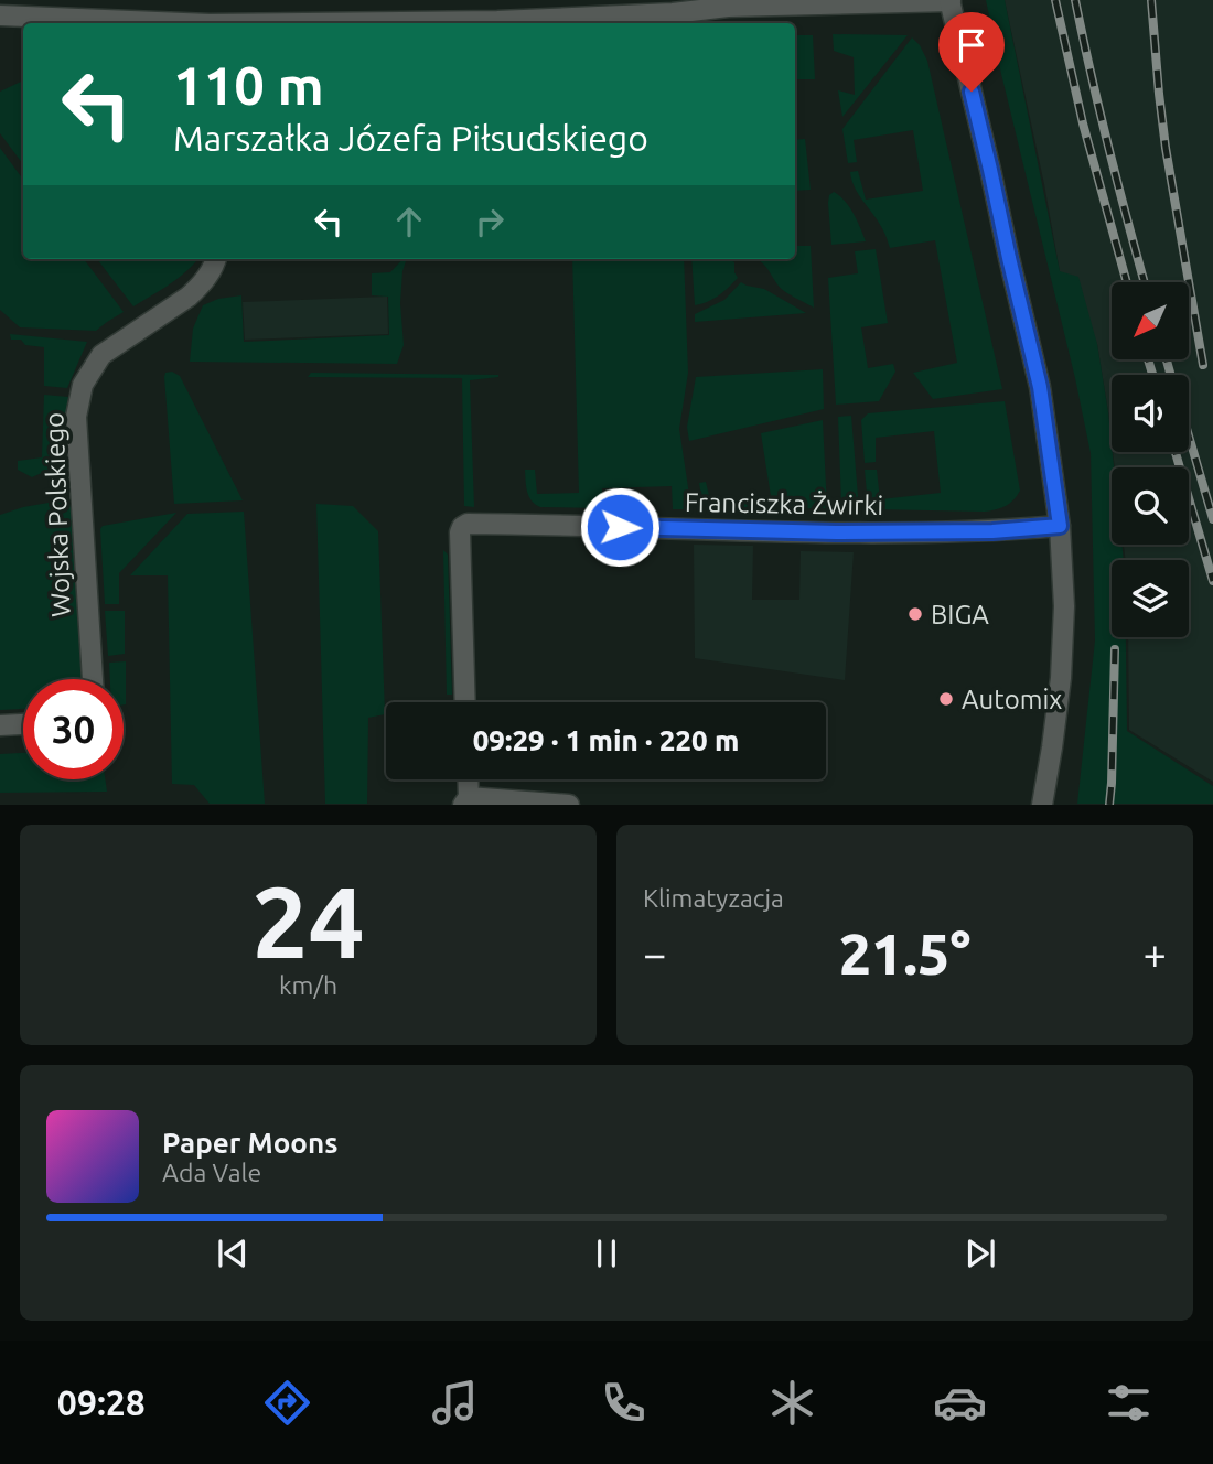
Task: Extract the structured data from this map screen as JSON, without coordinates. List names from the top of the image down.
{
  "streets": {
    "street": ["Franciszka Żwirki", "Wojska Polskiego"]
  },
  "places": ["BIGA", "Automix"],
  "north": "bottom left",
  "page": {
    "turn": ["110 m", "Marszałka Józefa Piłsudskiego"],
    "limit": "30",
    "trip": "09:29 · 1 min · 220 m",
    "tile": [
      ["24", "km/h"],
      "Klimatyzacja"
    ],
    "heat": ["−", "21.5°", "+"],
    "song": ["Paper Moons", "Ada Vale"],
    "tabs": "09:28"
  }
}
